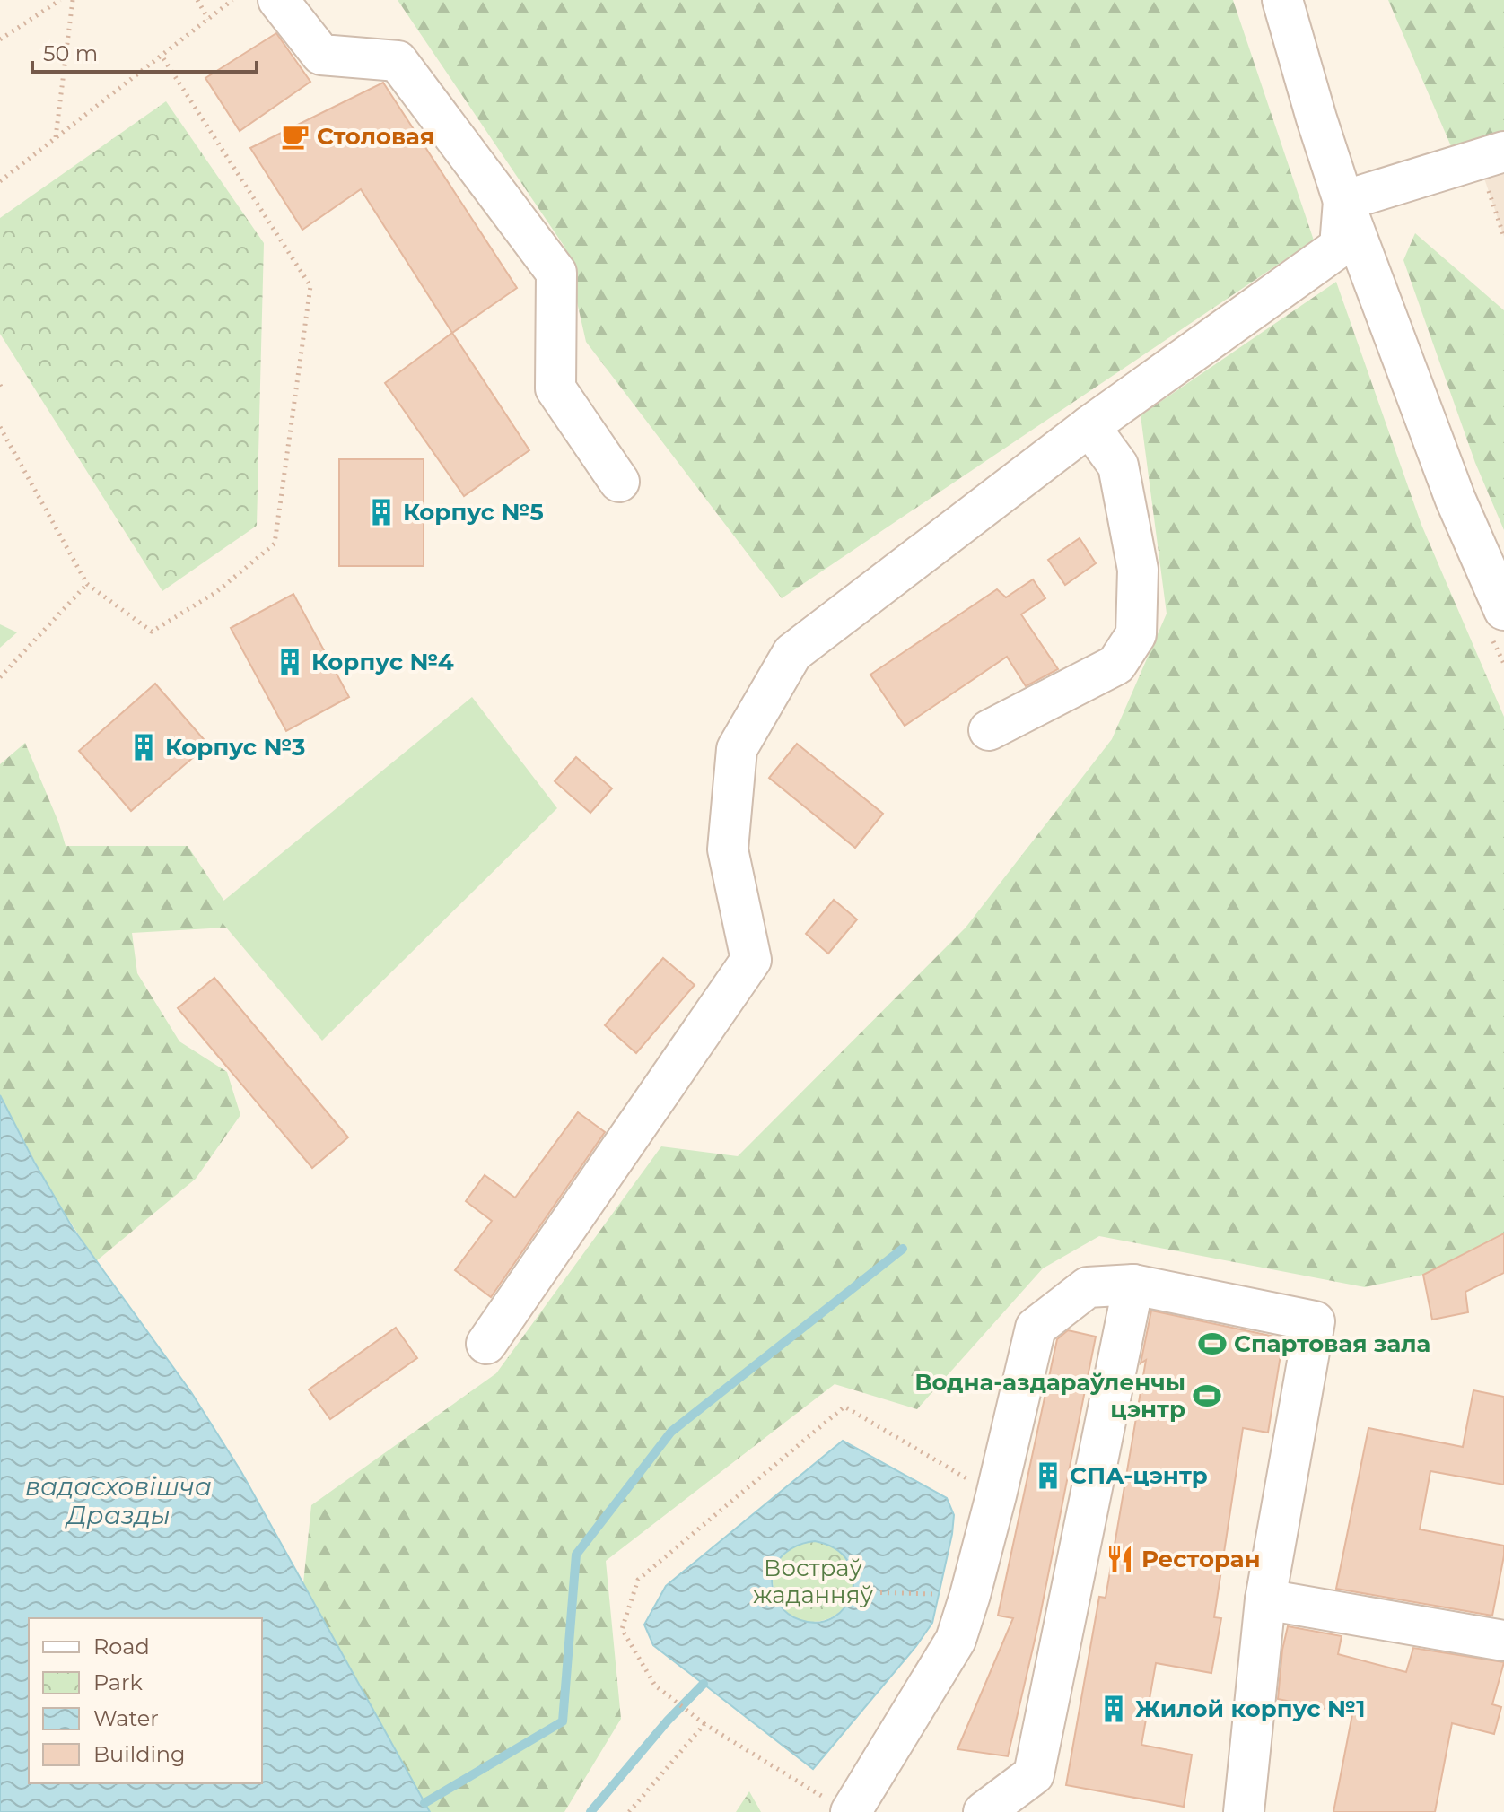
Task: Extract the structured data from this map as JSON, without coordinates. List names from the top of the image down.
{
  "water": ["вадасховішча Дразды"],
  "parks": ["Востраў жаданняў"],
  "places": {
    "cafe": ["Столовая"],
    "building": [
      "Корпус №5",
      "Корпус №4",
      "Корпус №3",
      "СПА-цэнтр",
      "Жилой корпус №1"
    ],
    "sports": ["Спартовая зала", "Водна-аздараўленчы цэнтр"],
    "restaurant": ["Ресторан"]
  },
  "legend": [
    "Road",
    "Park",
    "Water",
    "Building"
  ],
  "scale_bar": "50 m"
}
